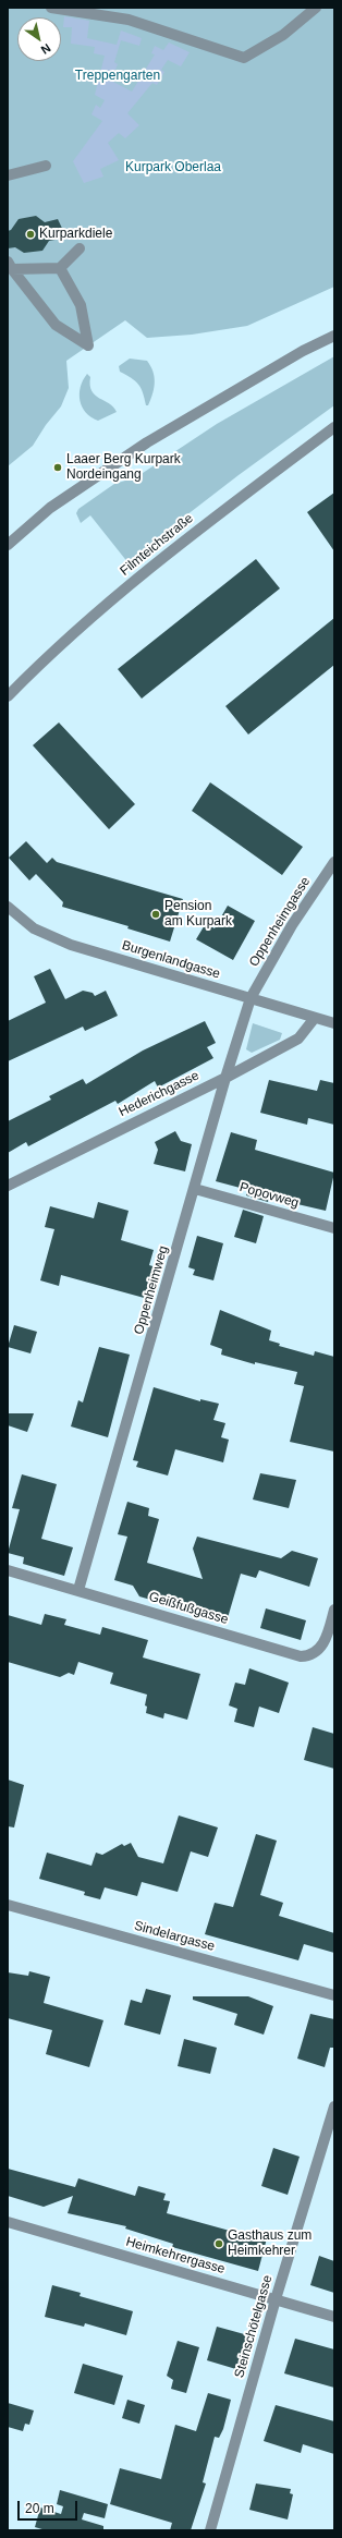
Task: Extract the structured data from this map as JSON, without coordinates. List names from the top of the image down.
{
  "streets": {
    "street": [
      "Filmteichstraße",
      "Oppenheimgasse",
      "Burgenlandgasse",
      "Hederichgasse",
      "Popovweg",
      "Oppenheimweg",
      "Geißfußgasse",
      "Sindelargasse",
      "Heimkehrergasse",
      "Steinschötelgasse"
    ]
  },
  "crossings": [
    ["Oppenheimgasse", "Burgenlandgasse"],
    ["Oppenheimgasse", "Oppenheimweg"],
    ["Burgenlandgasse", "Hederichgasse"],
    ["Burgenlandgasse", "Oppenheimweg"],
    ["Hederichgasse", "Oppenheimweg"],
    ["Popovweg", "Oppenheimweg"],
    ["Oppenheimweg", "Geißfußgasse"],
    ["Heimkehrergasse", "Steinschötelgasse"]
  ],
  "parks": ["Treppengarten", "Kurpark Oberlaa"],
  "places": [
    "Kurparkdiele",
    "Laaer Berg Kurpark Nordeingang",
    "Pension am Kurpark",
    "Gasthaus zum Heimkehrer"
  ],
  "scale_bar": "20 m",
  "north": "bottom right"
}
